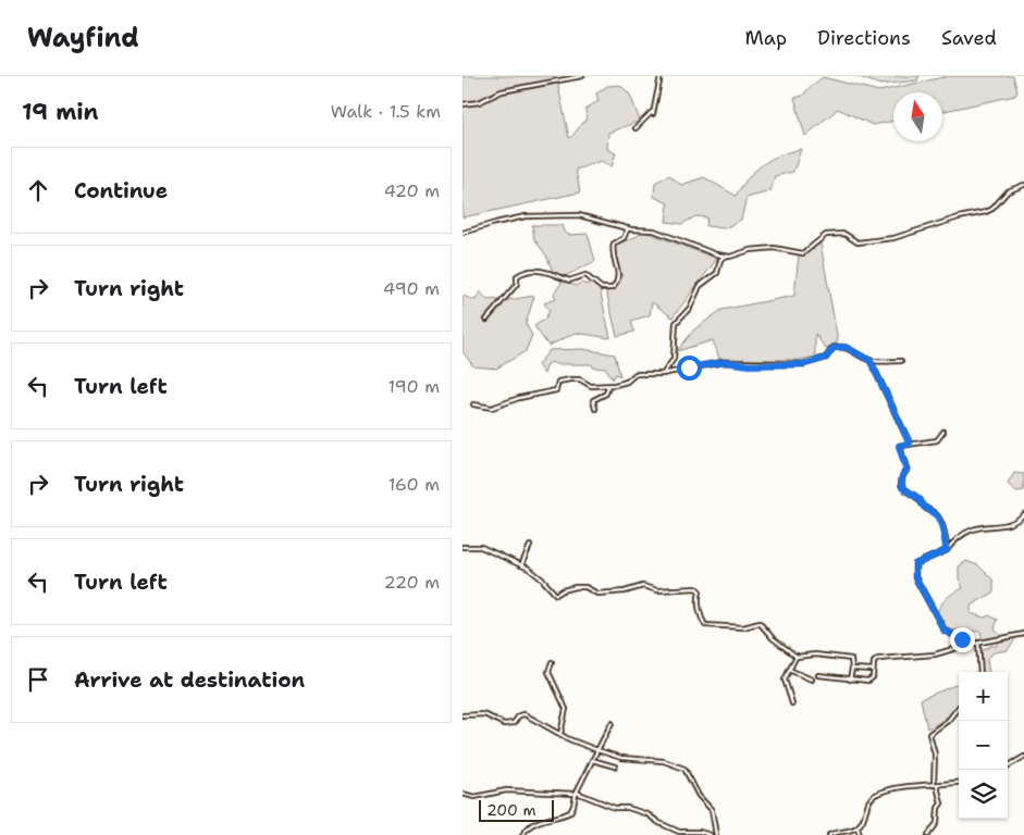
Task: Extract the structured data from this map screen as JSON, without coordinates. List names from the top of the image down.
{
  "scale_bar": "200 m",
  "north": "top",
  "page": {
    "header": "Wayfind",
    "nav": ["Map", "Directions", "Saved"],
    "heading": ["19 min", "Walk · 1.5 km"],
    "list": [
      ["Continue", "420 m"],
      ["Turn right", "490 m"],
      ["Turn left", "190 m"],
      ["Turn right", "160 m"],
      ["Turn left", "220 m"],
      "Arrive at destination"
    ],
    "map_buttons": ["+", "−"],
    "scale": "200 m"
  }
}
